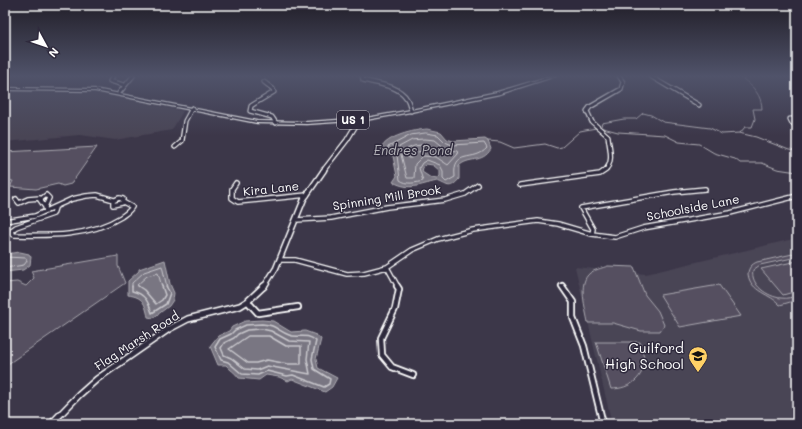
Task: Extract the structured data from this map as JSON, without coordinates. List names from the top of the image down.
{
  "streets": {
    "main road": ["US 1"],
    "street": [
      "Kira Lane",
      "Spinning Mill Brook",
      "Schoolside Lane",
      "Flag Marsh Road"
    ]
  },
  "crossings": [
    ["US 1", "Flag Marsh Road"],
    ["Kira Lane", "Flag Marsh Road"],
    ["Spinning Mill Brook", "Flag Marsh Road"],
    ["Schoolside Lane", "Flag Marsh Road"]
  ],
  "water": ["Endres Pond"],
  "places": {
    "school or university": ["Guilford High School"]
  },
  "north": "bottom right"
}
